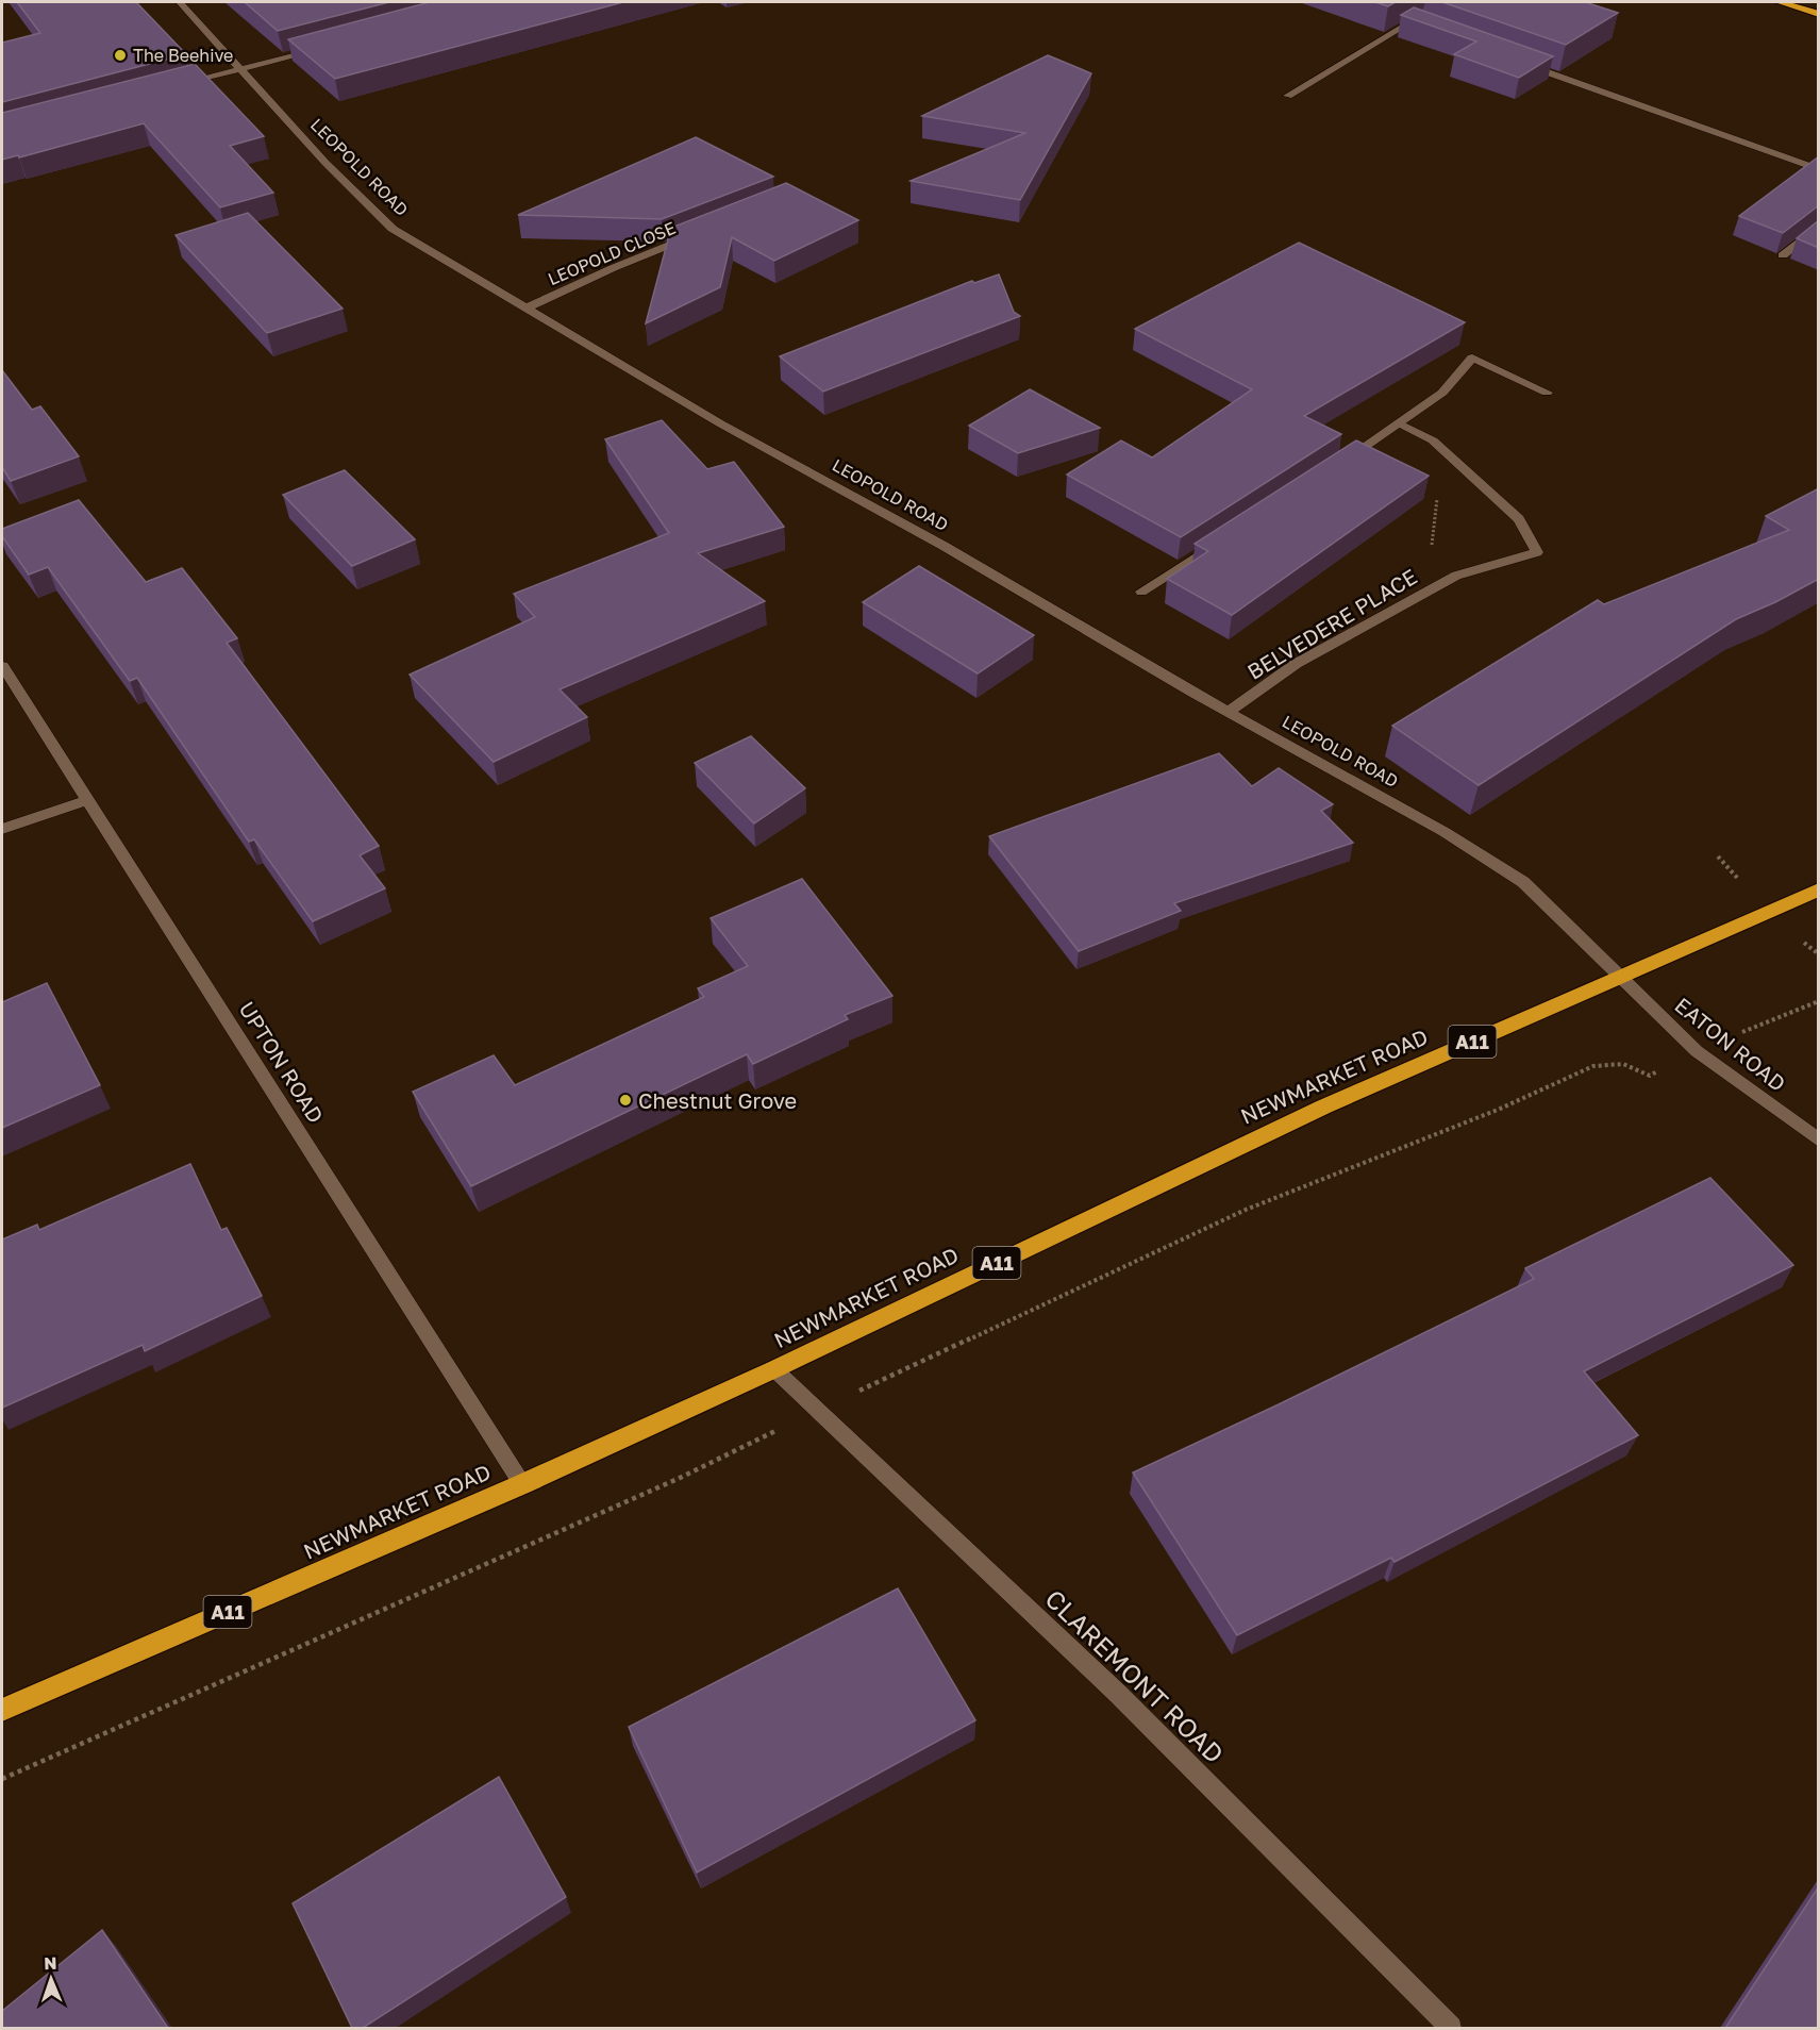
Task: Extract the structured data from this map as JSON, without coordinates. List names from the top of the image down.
{
  "streets": {
    "highway": ["A11", "NEWMARKET ROAD"],
    "street": [
      "LEOPOLD ROAD",
      "LEOPOLD CLOSE",
      "BELVEDERE PLACE",
      "EATON ROAD",
      "UPTON ROAD",
      "CLAREMONT ROAD"
    ]
  },
  "crossings": [
    ["LEOPOLD ROAD", "LEOPOLD CLOSE"],
    ["LEOPOLD ROAD", "BELVEDERE PLACE"],
    ["LEOPOLD ROAD", "EATON ROAD"],
    ["LEOPOLD ROAD", "NEWMARKET ROAD"],
    ["EATON ROAD", "NEWMARKET ROAD"],
    ["UPTON ROAD", "NEWMARKET ROAD"],
    ["NEWMARKET ROAD", "CLAREMONT ROAD"]
  ],
  "places": ["The Beehive", "Chestnut Grove"],
  "north": "top"
}
